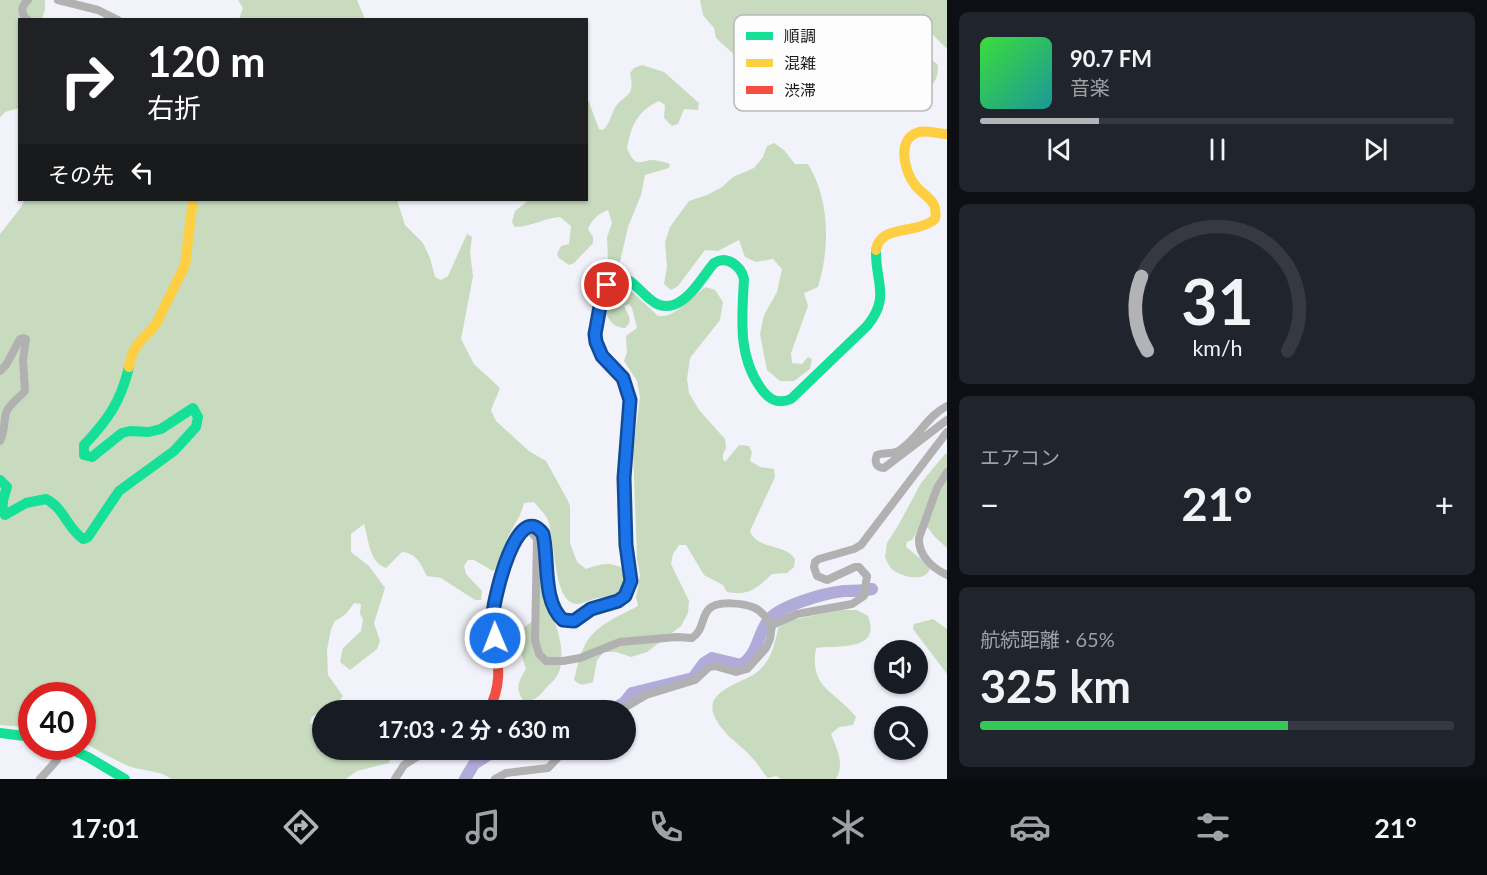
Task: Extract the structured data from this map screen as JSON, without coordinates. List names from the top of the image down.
{
  "legend": ["順調", "混雑", "渋滞"],
  "page": {
    "turn": ["120 m", "右折"],
    "song": ["90.7 FM", "音楽"],
    "then": "その先",
    "tile": [
      "エアコン",
      ["航続距離 · 65%", "325 km"]
    ],
    "heat": ["−", "21°", "+"],
    "limit": "40",
    "trip": "17:03 · 2 分 · 630 m",
    "tabs": ["17:01", "21°"],
    "gauge": ["31", "km/h"]
  }
}
